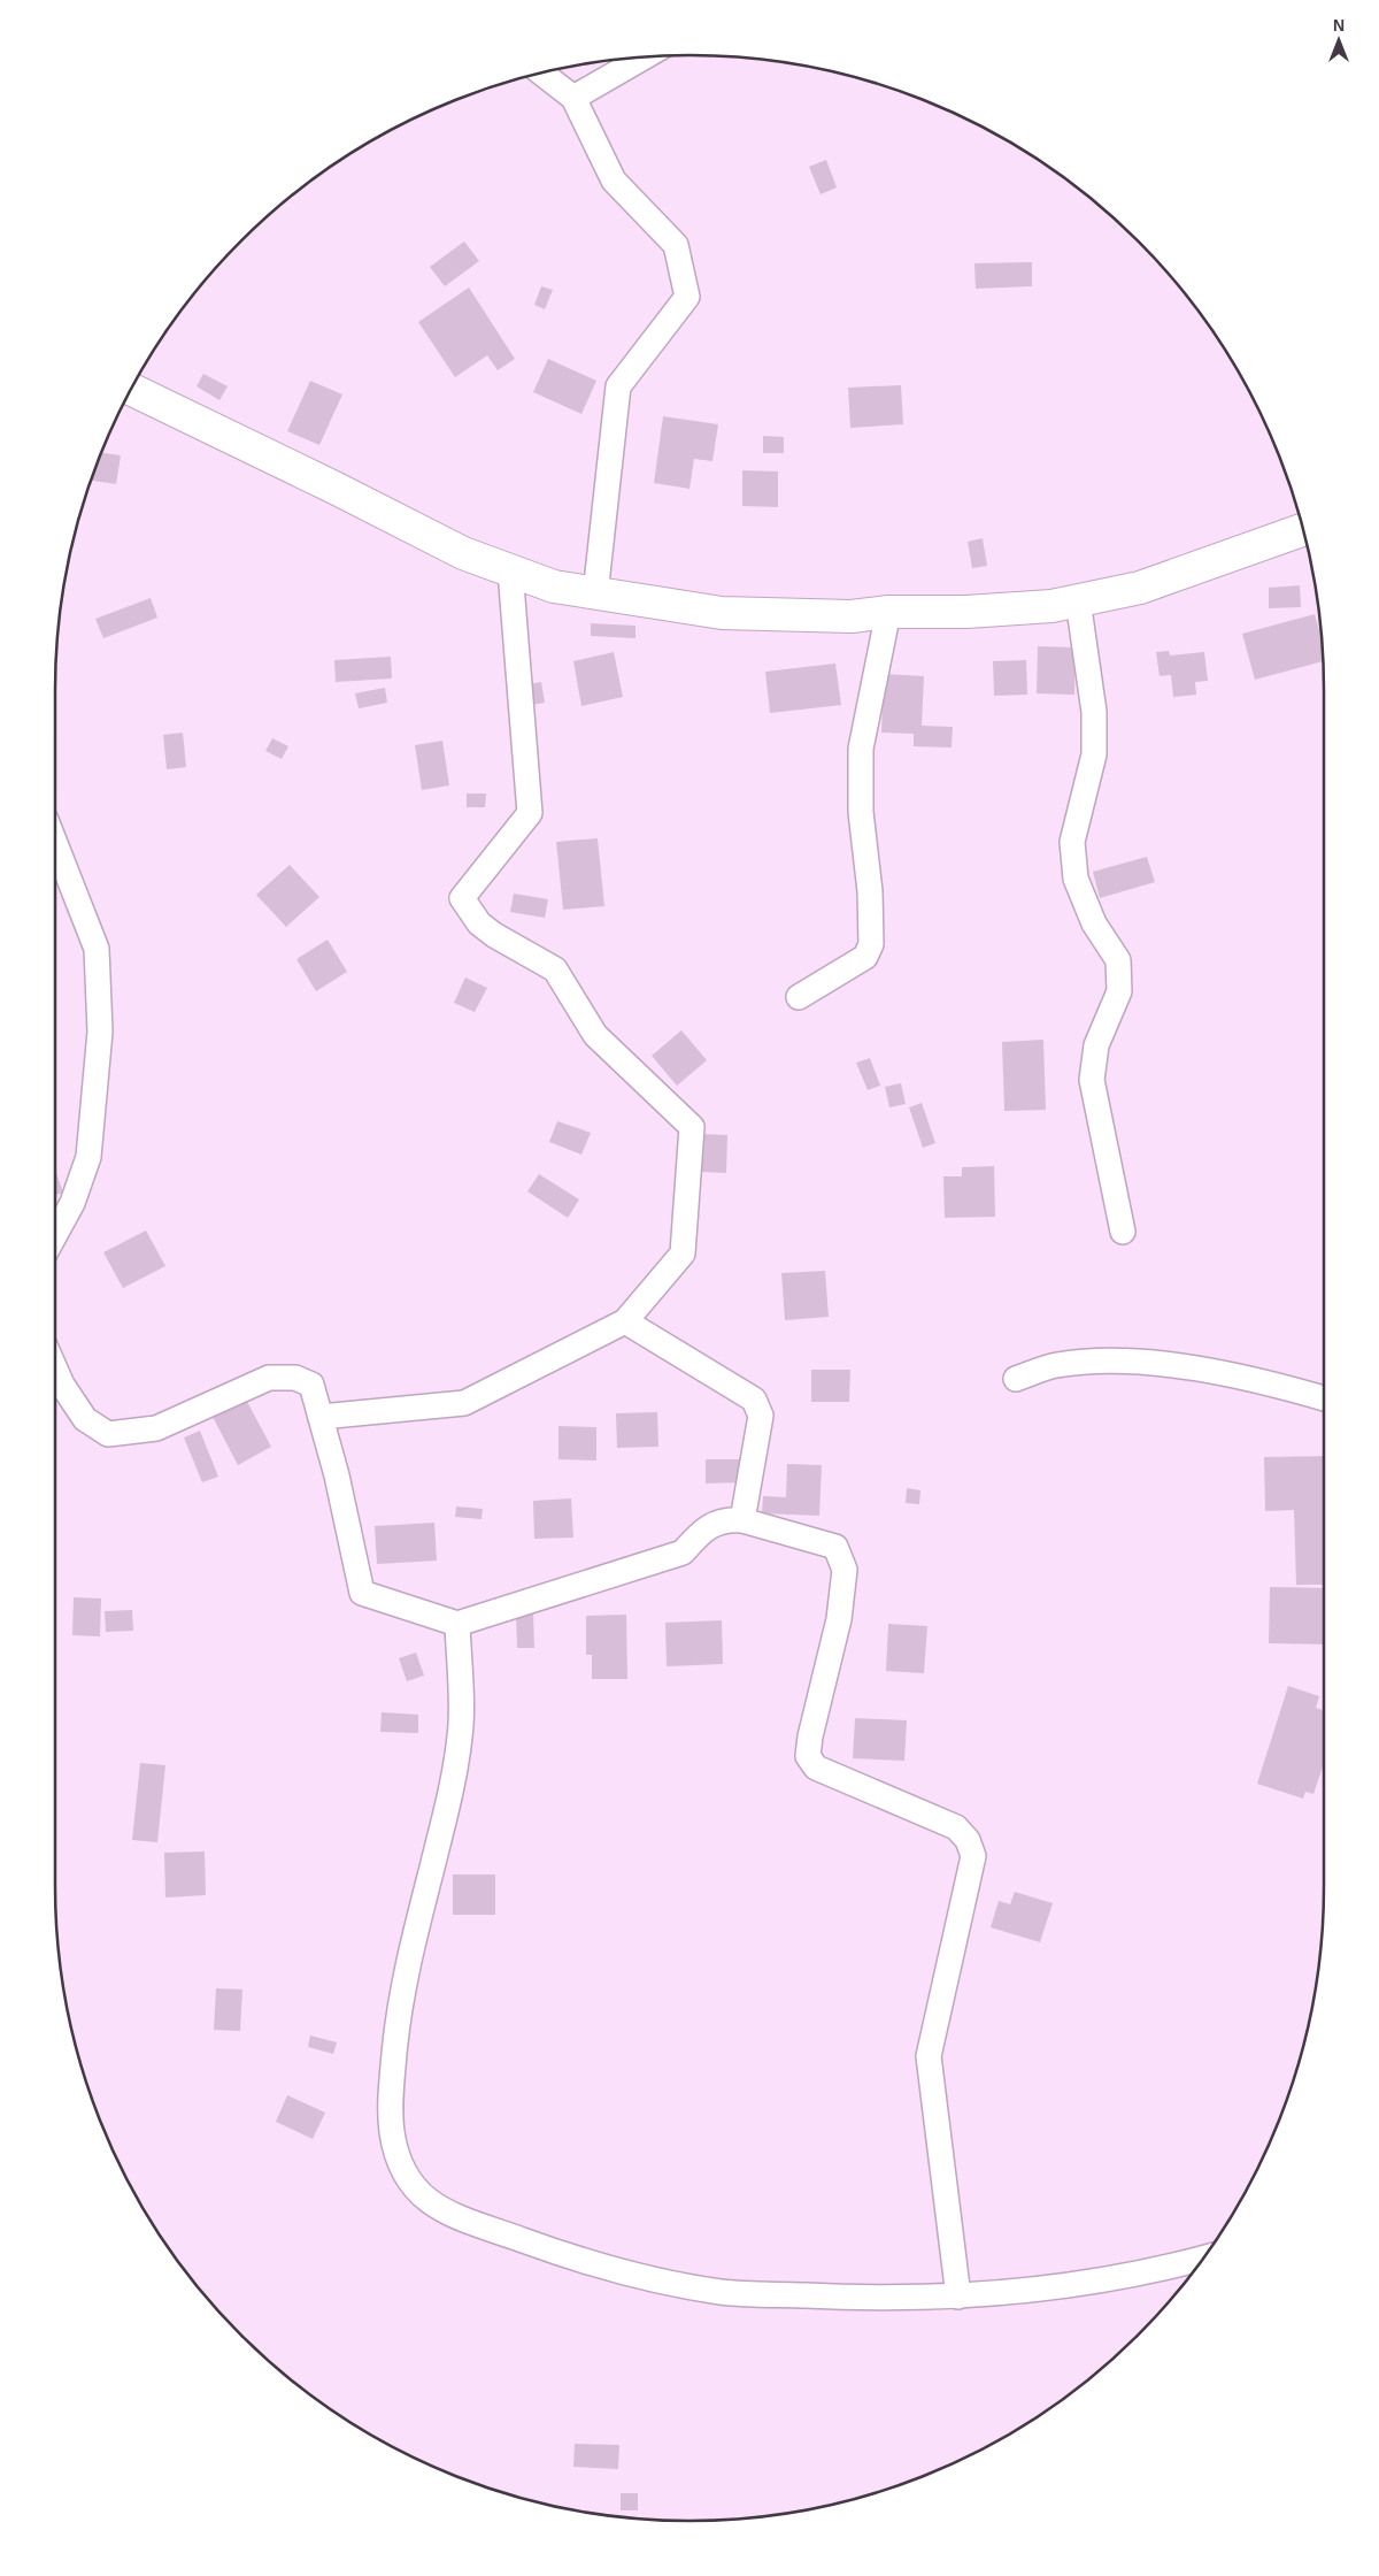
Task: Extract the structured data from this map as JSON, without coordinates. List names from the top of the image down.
{
  "north": "top"
}
